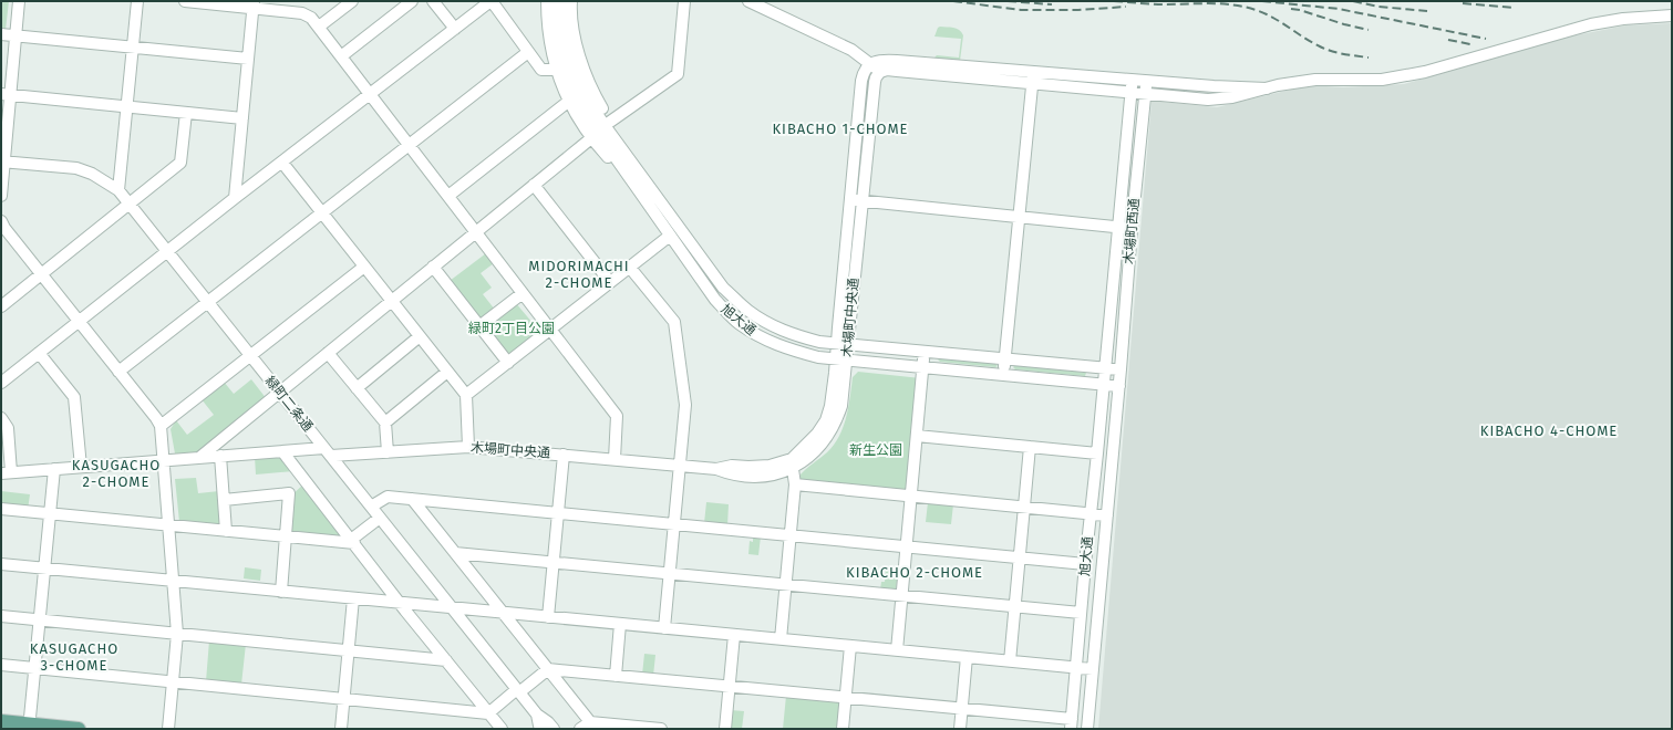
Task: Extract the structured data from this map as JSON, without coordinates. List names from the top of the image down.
{
  "streets": {
    "street": [
      "木場町西通",
      "木場町中央通",
      "旭大通",
      "緑町二条通"
    ]
  },
  "crossings": [
    ["木場町西通", "旭大通"],
    ["木場町中央通", "旭大通"],
    ["木場町中央通", "緑町二条通"]
  ],
  "districts": [
    "KIBACHO 1-CHOME",
    "MIDORIMACHI 2-CHOME",
    "KIBACHO 4-CHOME",
    "KASUGACHO 2-CHOME",
    "KIBACHO 2-CHOME",
    "KASUGACHO 3-CHOME"
  ],
  "parks": ["緑町2丁目公園", "新生公園"]
}
